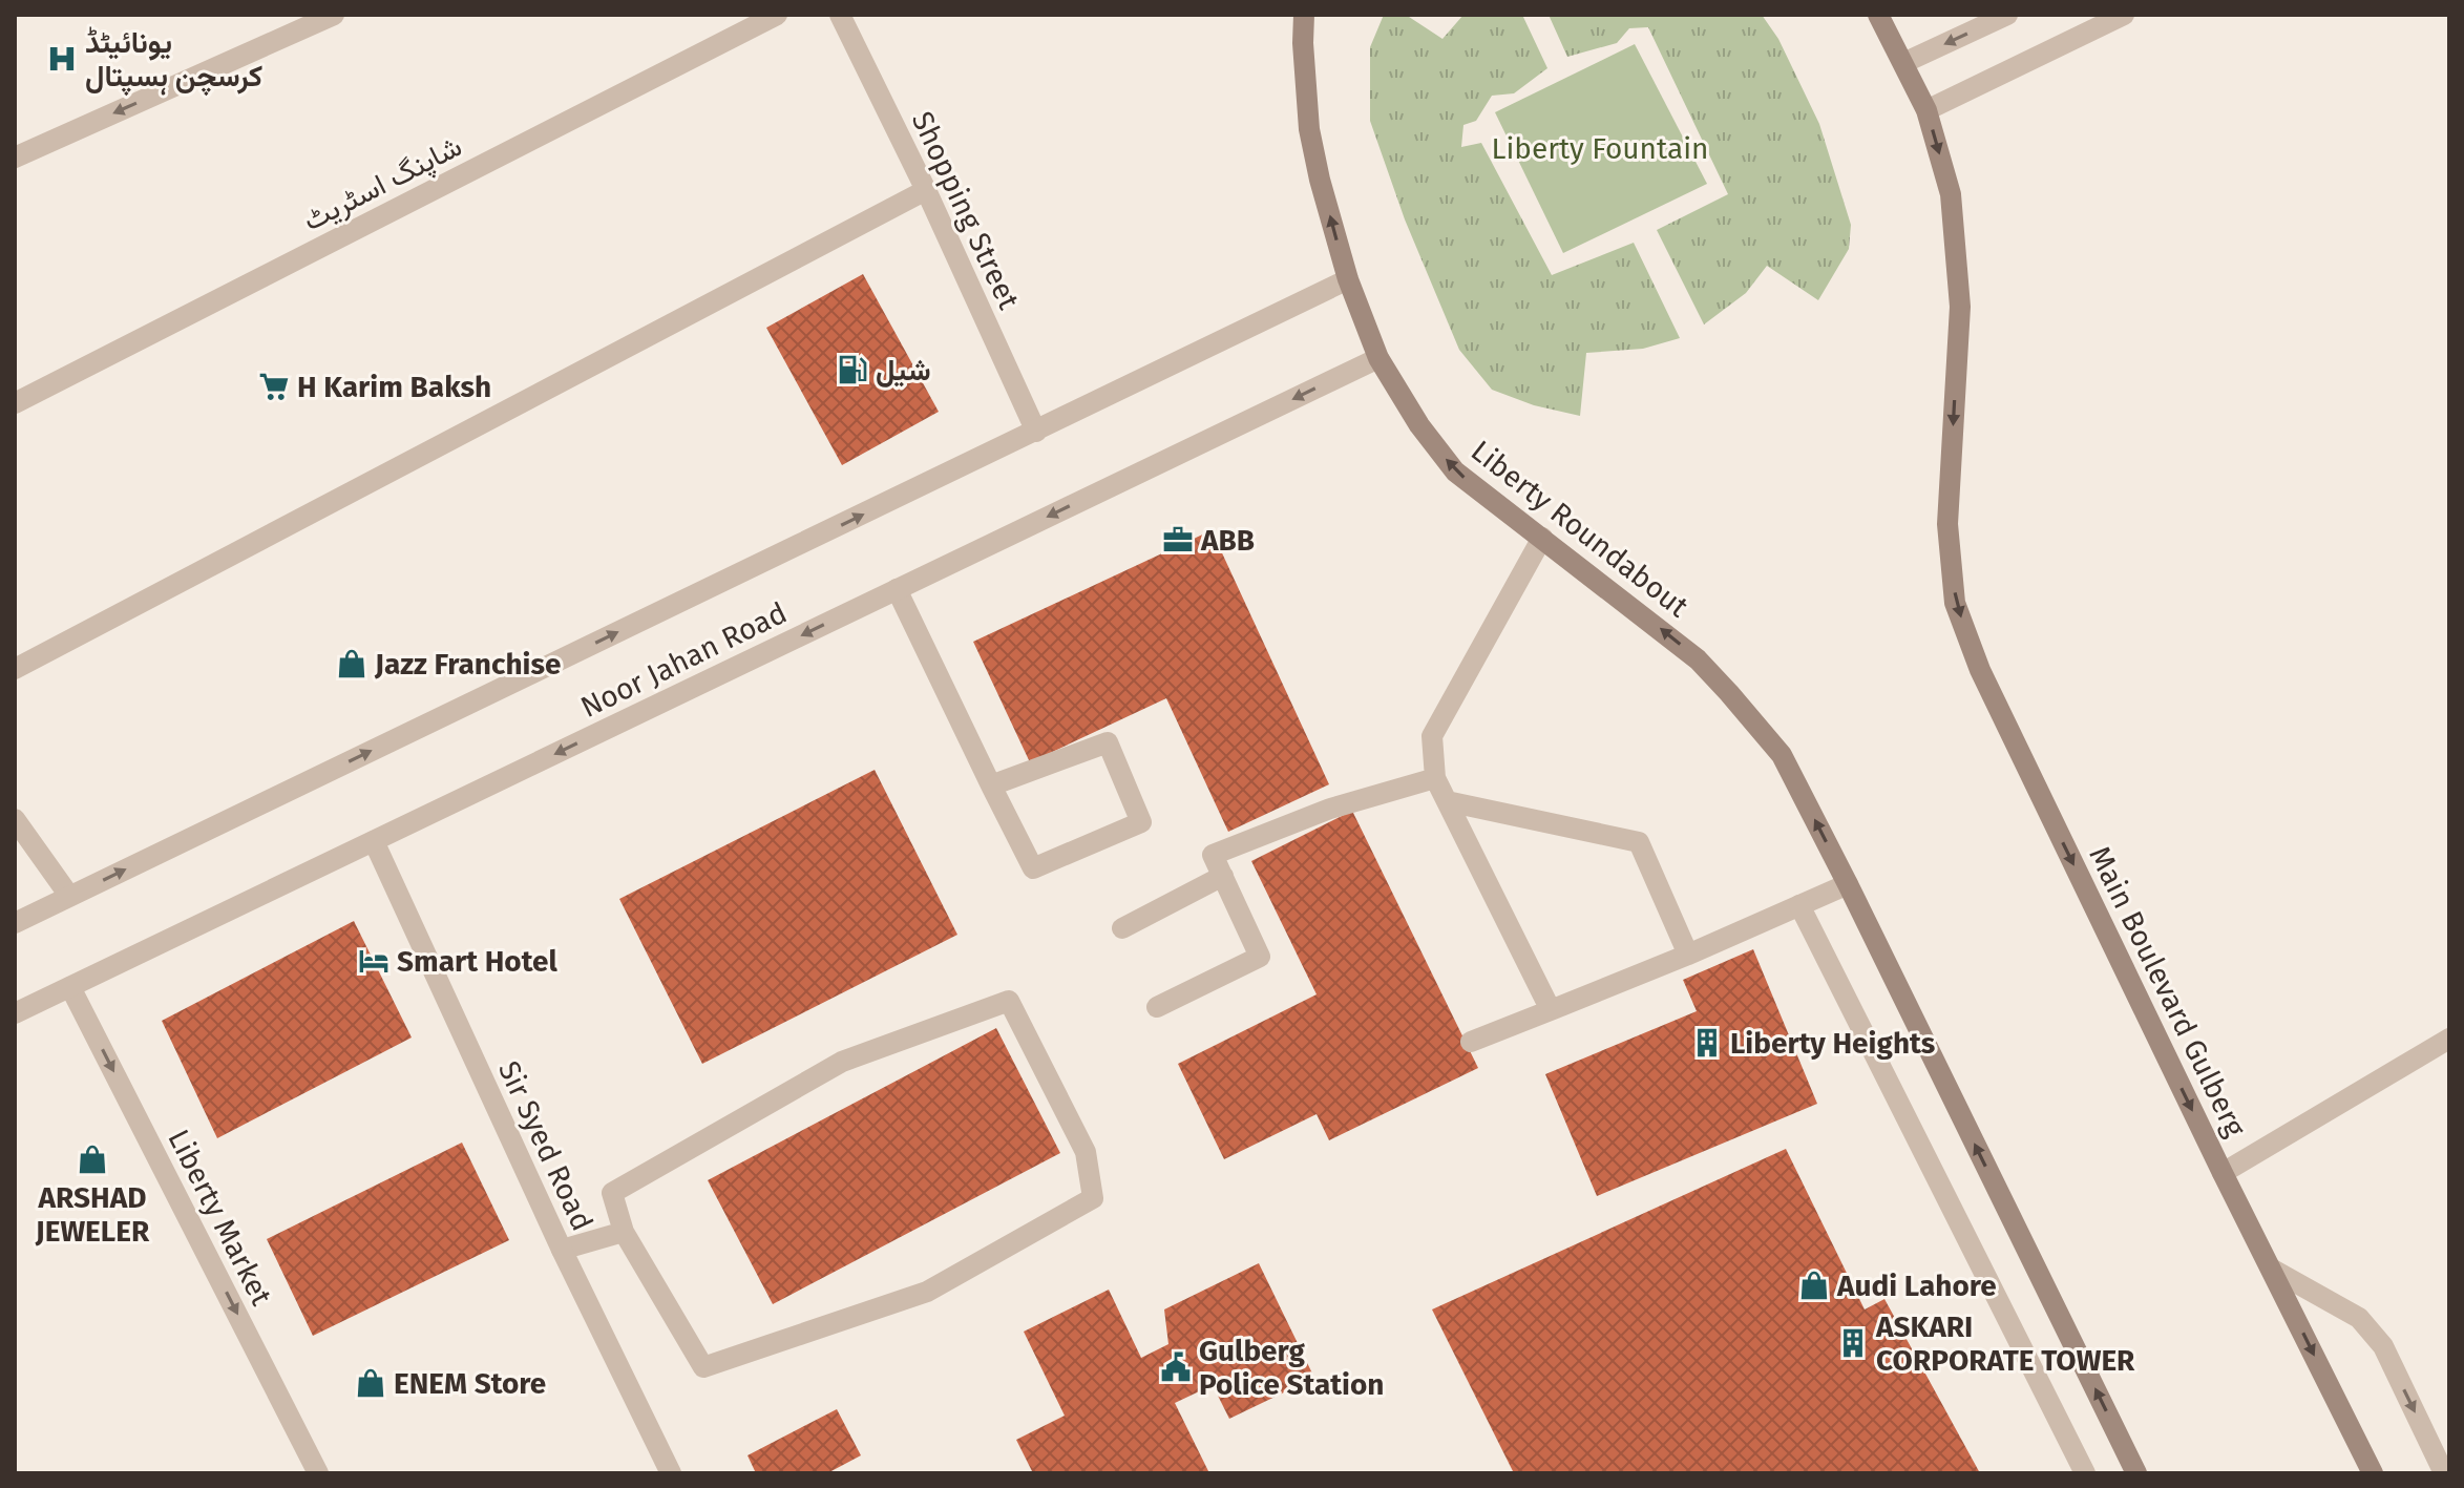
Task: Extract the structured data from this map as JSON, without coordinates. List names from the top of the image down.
{
  "streets": {
    "main road": ["Liberty Roundabout", "Main Boulevard Gulberg"],
    "street": [
      "شاپنگ اسٹریٹ",
      "Shopping Street",
      "Noor Jahan Road",
      "Sir Syed Road",
      "Liberty Market"
    ]
  },
  "crossings": [
    ["Shopping Street", "Noor Jahan Road"],
    ["Liberty Roundabout", "Noor Jahan Road"],
    ["Noor Jahan Road", "Sir Syed Road"],
    ["Noor Jahan Road", "Liberty Market"]
  ],
  "one_way": ["Liberty Roundabout", "Main Boulevard Gulberg", "Liberty Market"],
  "parks": ["Liberty Fountain"],
  "places": {
    "hospital": ["یونائیٹڈ کرسچن ہسپتال"],
    "fuel station": ["شیل"],
    "supermarket": ["H Karim Baksh"],
    "office": ["ABB"],
    "shop": [
      "Jazz Franchise",
      "ARSHAD JEWELER",
      "Audi Lahore",
      "ENEM Store"
    ],
    "hotel": ["Smart Hotel"],
    "building": ["Liberty Heights", "ASKARI CORPORATE TOWER"],
    "public building": ["Gulberg Police Station"]
  }
}
